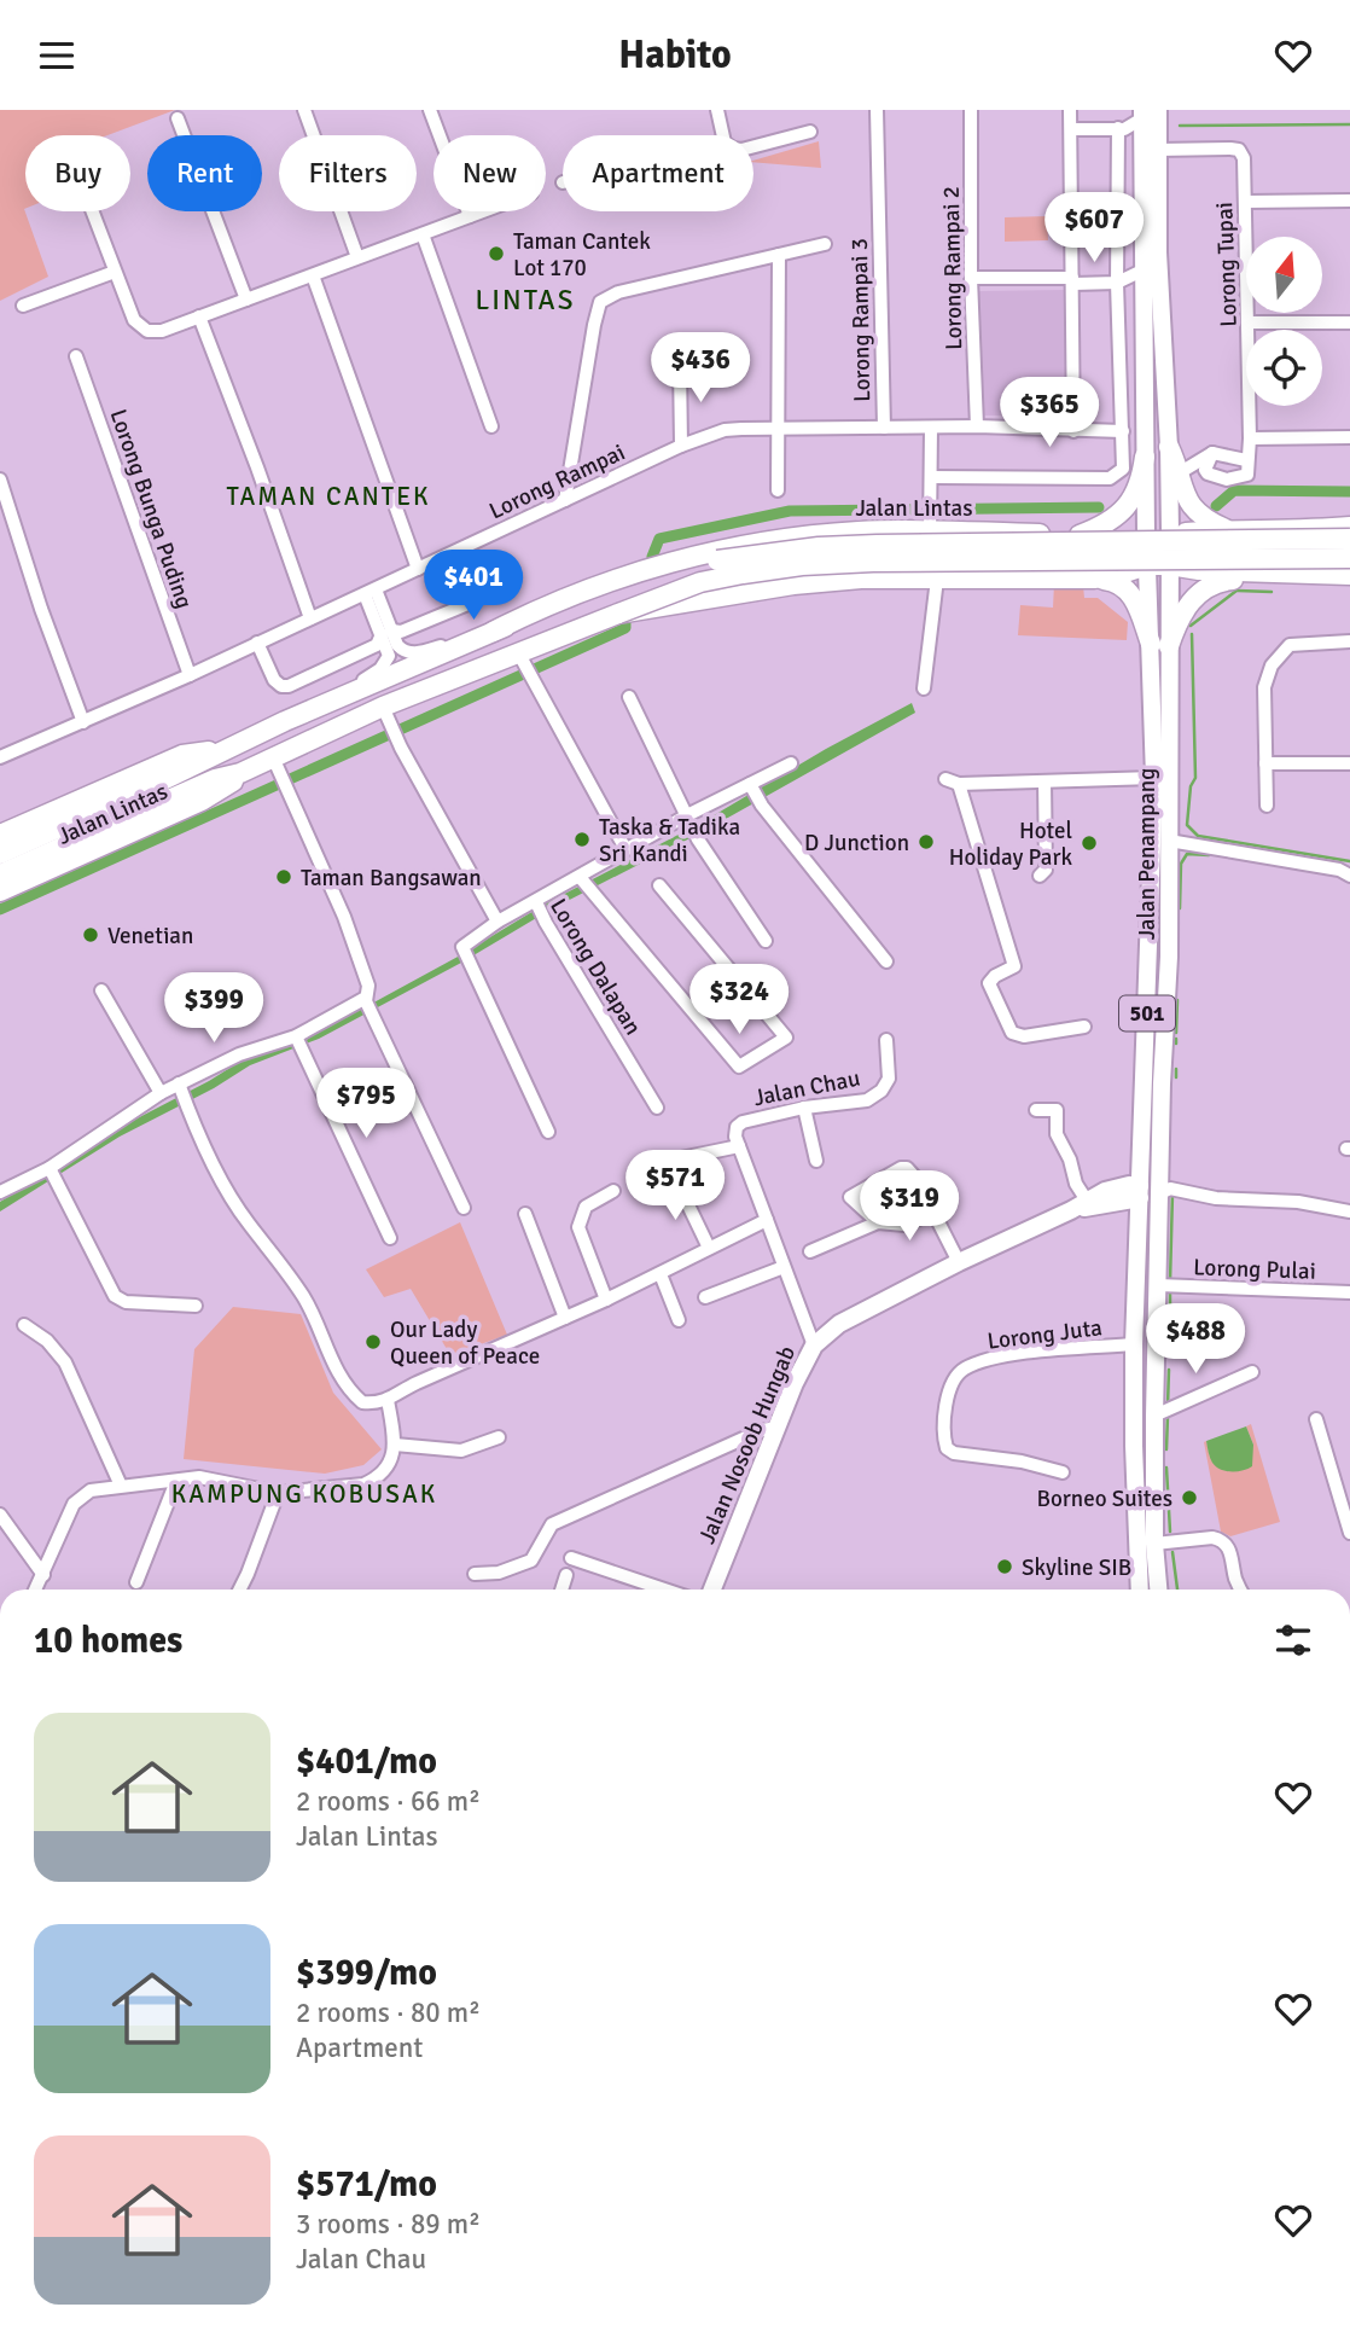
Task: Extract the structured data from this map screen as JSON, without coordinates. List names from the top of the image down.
{
  "streets": {
    "highway": ["Jalan Lintas"],
    "main road": ["Jalan Penampang", "501", "Jalan Nosoob Hungab"],
    "street": [
      "Lorong Tupai",
      "Lorong Rampai 2",
      "Lorong Rampai 3",
      "Lorong Rampai",
      "Lorong Bunga Puding",
      "Lorong Dalapan",
      "Jalan Chau",
      "Lorong Pulai",
      "Lorong Juta"
    ]
  },
  "crossings": [
    ["Lorong Tupai", "Jalan Penampang"],
    ["Lorong Rampai 2", "Lorong Rampai"],
    ["Lorong Rampai 3", "Lorong Rampai"],
    ["Lorong Rampai", "Lorong Bunga Puding"],
    ["Jalan Lintas", "Jalan Penampang"],
    ["Jalan Penampang", "Lorong Pulai"],
    ["Jalan Penampang", "Lorong Juta"],
    ["Jalan Penampang", "Jalan Nosoob Hungab"]
  ],
  "districts": ["LINTAS", "TAMAN CANTEK", "KAMPUNG KOBUSAK"],
  "places": [
    "Taman Cantek Lot 170",
    "Taska & Tadika Sri Kandi",
    "D Junction",
    "Hotel Holiday Park",
    "Taman Bangsawan",
    "Venetian",
    "Our Lady Queen of Peace",
    "Borneo Suites",
    "Skyline SIB"
  ],
  "north": "top",
  "page": {
    "header": "Habito",
    "chip": [
      "Buy",
      "Rent",
      "Filters",
      "New",
      "Apartment"
    ],
    "price": [
      "$607",
      "$436",
      "$365",
      "$401",
      "$324",
      "$399",
      "$795",
      "$571",
      "$319",
      "$488"
    ],
    "heading": "10 homes",
    "list": [
      {
        "name": "$401/mo",
        "note": "2 rooms · 66 m² · Jalan Lintas"
      },
      {
        "name": "$399/mo",
        "note": "2 rooms · 80 m² · Apartment"
      },
      {
        "name": "$571/mo",
        "note": "3 rooms · 89 m² · Jalan Chau"
      }
    ]
  }
}
